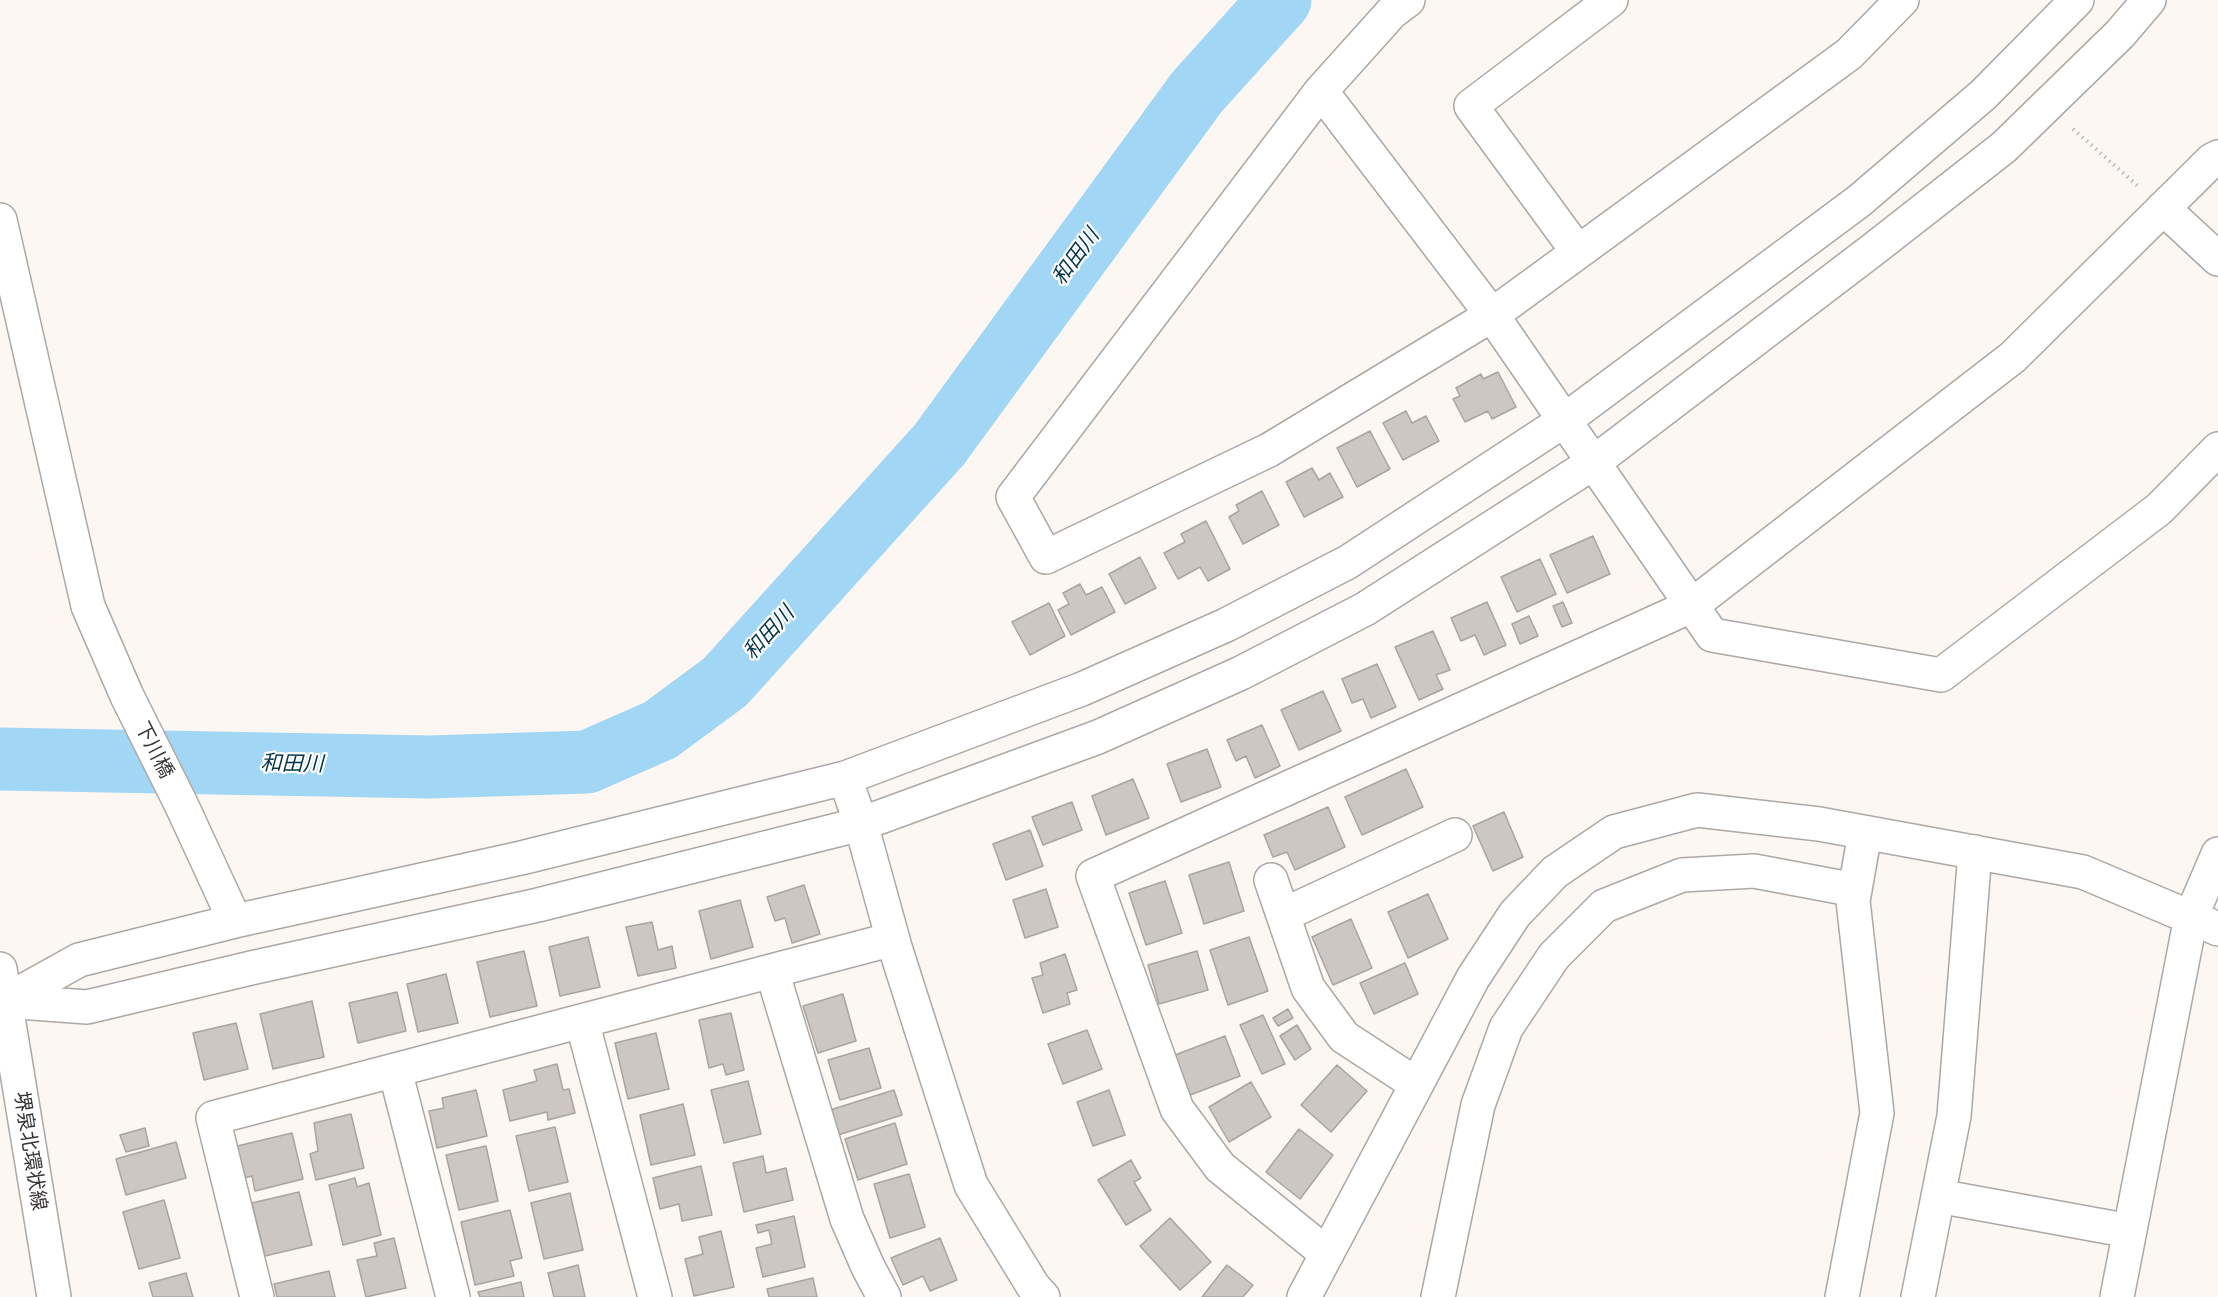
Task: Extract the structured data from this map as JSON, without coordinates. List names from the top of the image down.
{
  "streets": {
    "street": ["下川橋", "堺泉北環状線"]
  },
  "water": ["和田川"]
}
